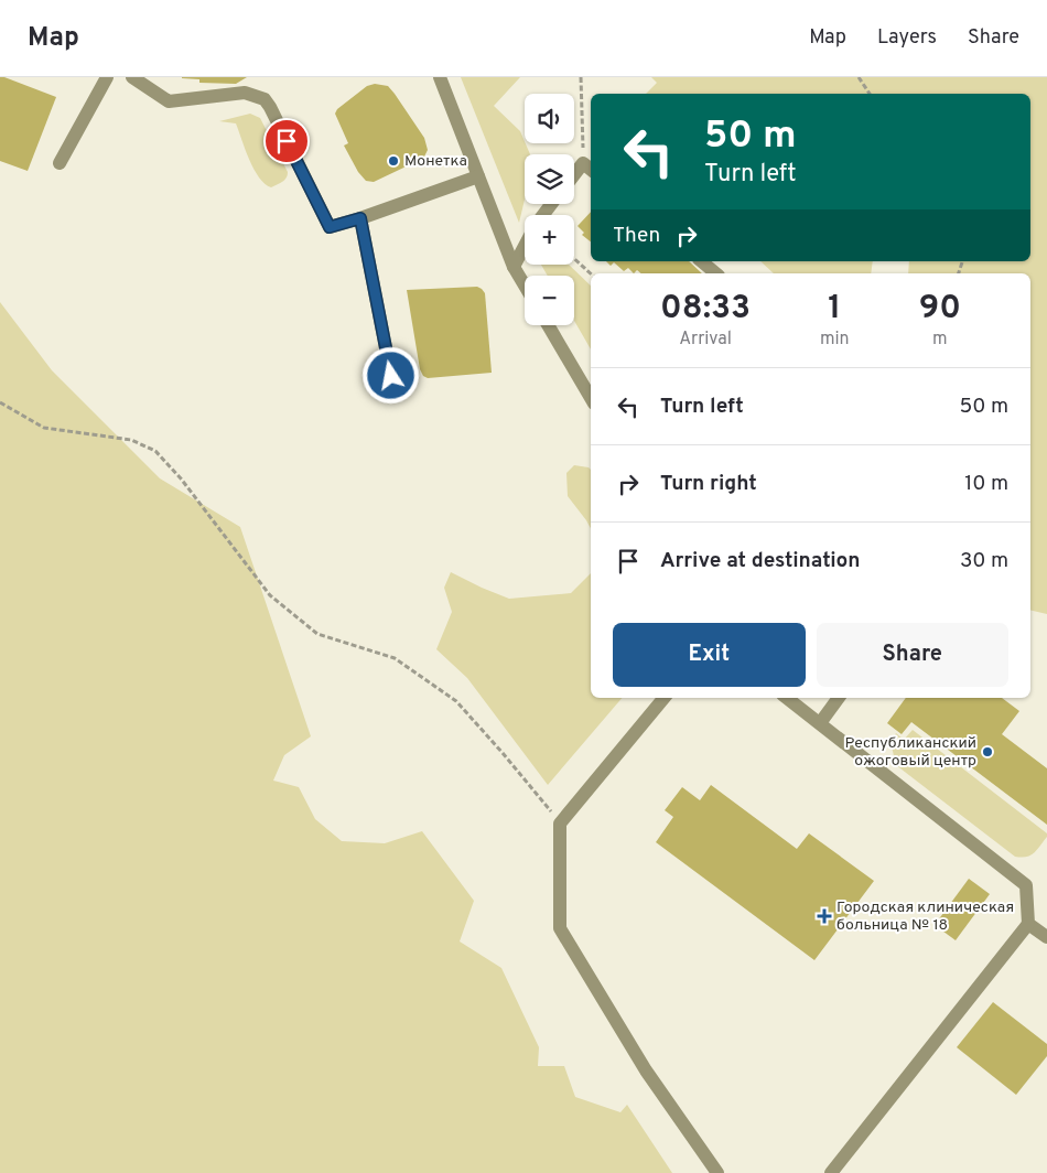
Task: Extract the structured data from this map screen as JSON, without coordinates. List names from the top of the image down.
{
  "places": {
    "other": ["Монетка", "Республиканский ожоговый центр"],
    "health": ["Городская клиническая больница № 18"]
  },
  "page": {
    "header": "Map",
    "nav": ["Map", "Layers", "Share"],
    "map_buttons": ["+", "−"],
    "turn": ["50 m", "Turn left"],
    "then": "Then",
    "eta": [
      "08:33",
      "Arrival",
      "1",
      "min",
      "90",
      "m"
    ],
    "list": [
      {
        "name": "Turn left",
        "value": "50 m"
      },
      {
        "name": "Turn right",
        "value": "10 m"
      },
      {
        "name": "Arrive at destination",
        "value": "30 m"
      }
    ],
    "buttons": ["Exit", "Share"]
  }
}
